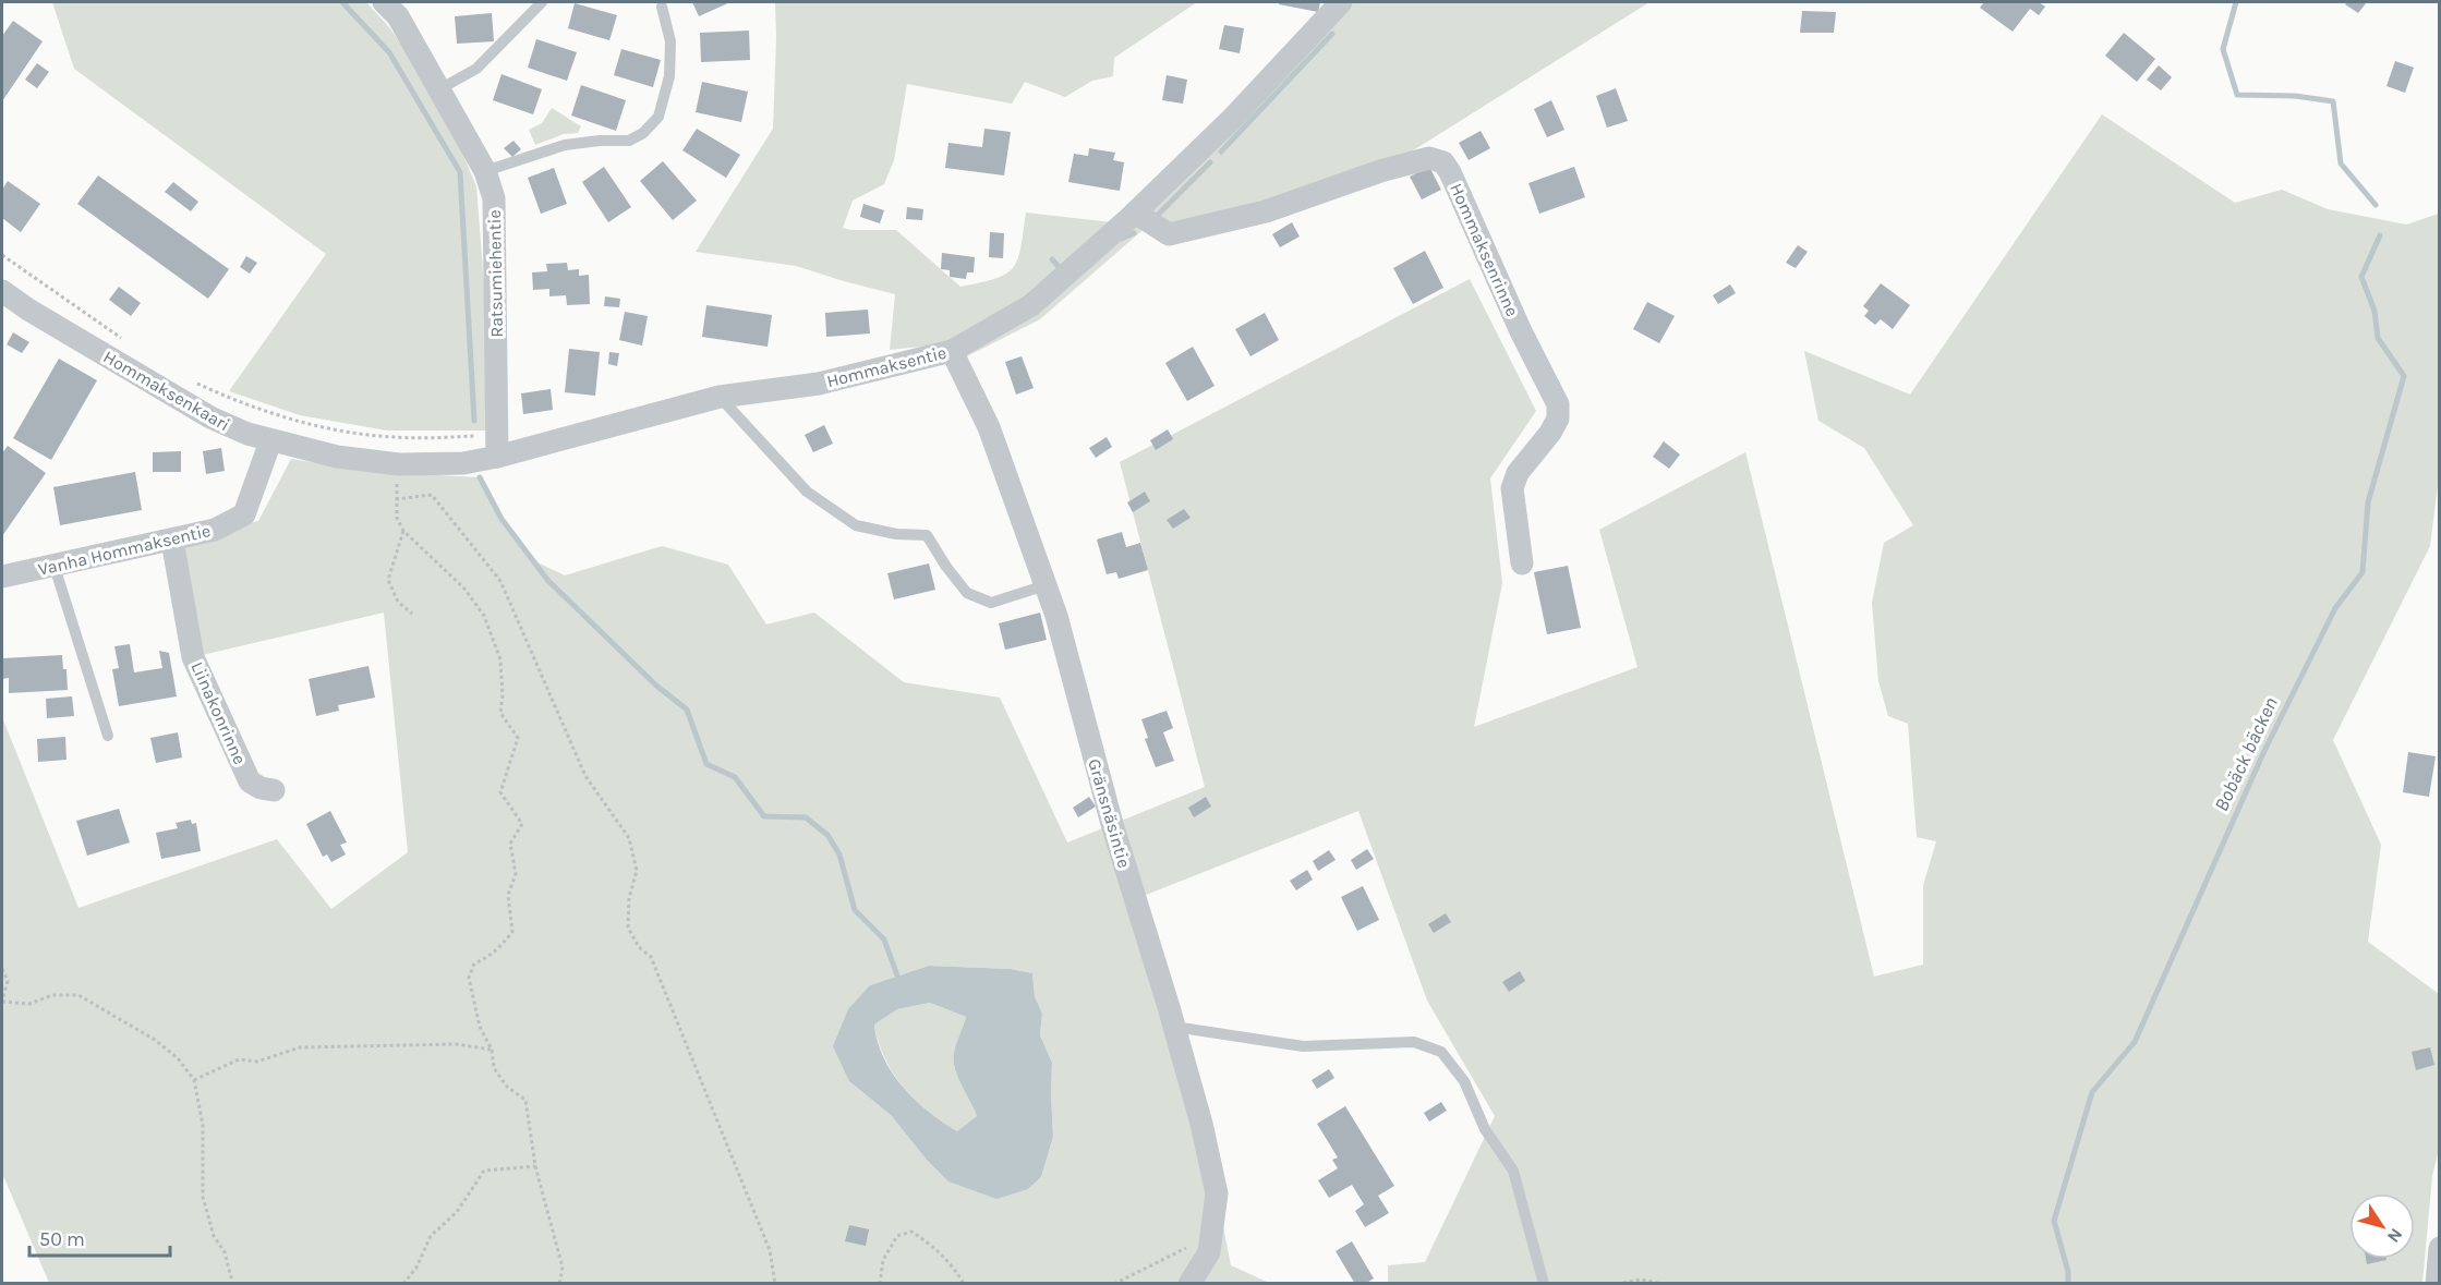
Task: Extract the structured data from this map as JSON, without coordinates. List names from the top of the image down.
{
  "streets": {
    "street": [
      "Hommaksenrinne",
      "Ratsumiehentie",
      "Hommaksentie",
      "Hommaksenkaari",
      "Vanha Hommaksentie",
      "Liinakonrinne",
      "Gränsnäsintie"
    ]
  },
  "crossings": [
    ["Hommaksenrinne", "Hommaksentie"],
    ["Ratsumiehentie", "Hommaksentie"],
    ["Hommaksentie", "Hommaksenkaari"],
    ["Hommaksentie", "Gränsnäsintie"],
    ["Hommaksenkaari", "Vanha Hommaksentie"],
    ["Vanha Hommaksentie", "Liinakonrinne"]
  ],
  "water": ["Bobäck bäcken"],
  "scale_bar": "50 m",
  "north": "bottom right"
}
